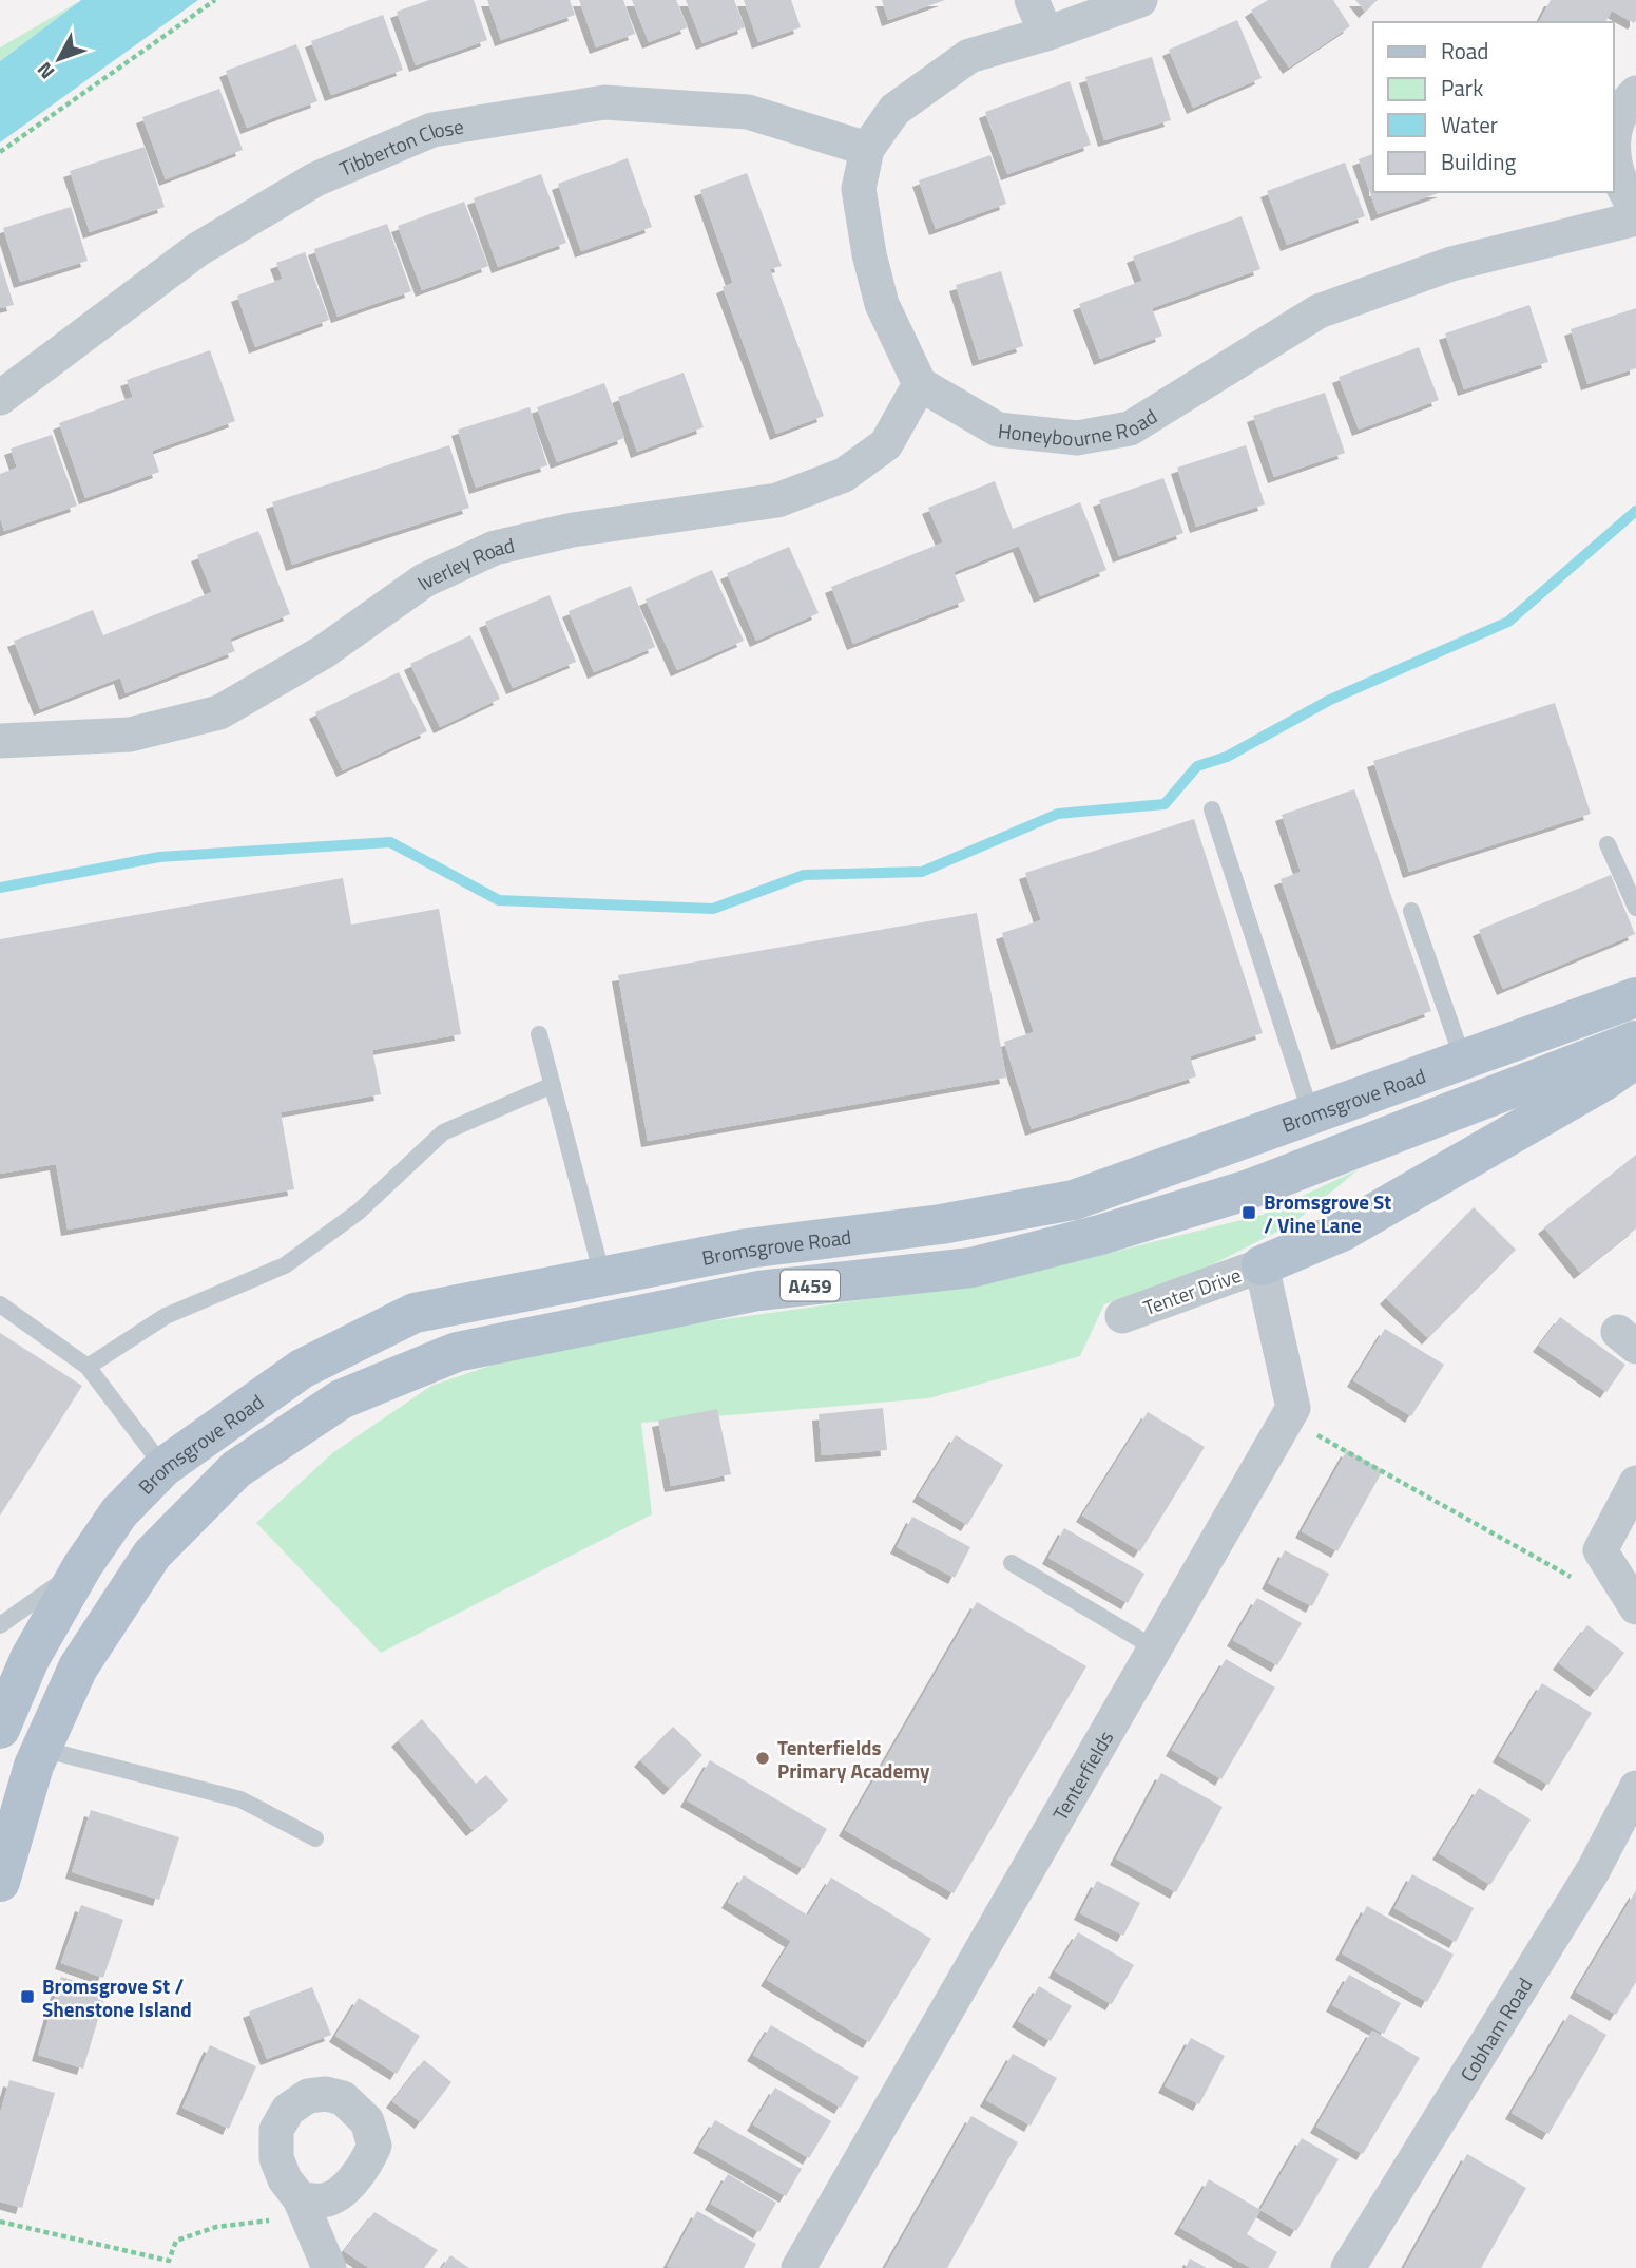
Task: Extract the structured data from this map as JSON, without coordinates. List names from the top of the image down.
{
  "streets": {
    "main road": ["Bromsgrove Road", "A459"],
    "street": [
      "Tibberton Close",
      "Honeybourne Road",
      "Iverley Road",
      "Tenter Drive",
      "Tenterfields",
      "Cobham Road"
    ]
  },
  "crossings": [
    ["Honeybourne Road", "Iverley Road"],
    ["Bromsgrove Road", "A459"],
    ["Tenter Drive", "Tenterfields"]
  ],
  "places": {
    "transit": ["Bromsgrove St / Vine Lane", "Bromsgrove St / Shenstone Island"],
    "other": ["Tenterfields Primary Academy"]
  },
  "legend": [
    "Road",
    "Park",
    "Water",
    "Building"
  ],
  "north": "bottom left"
}
